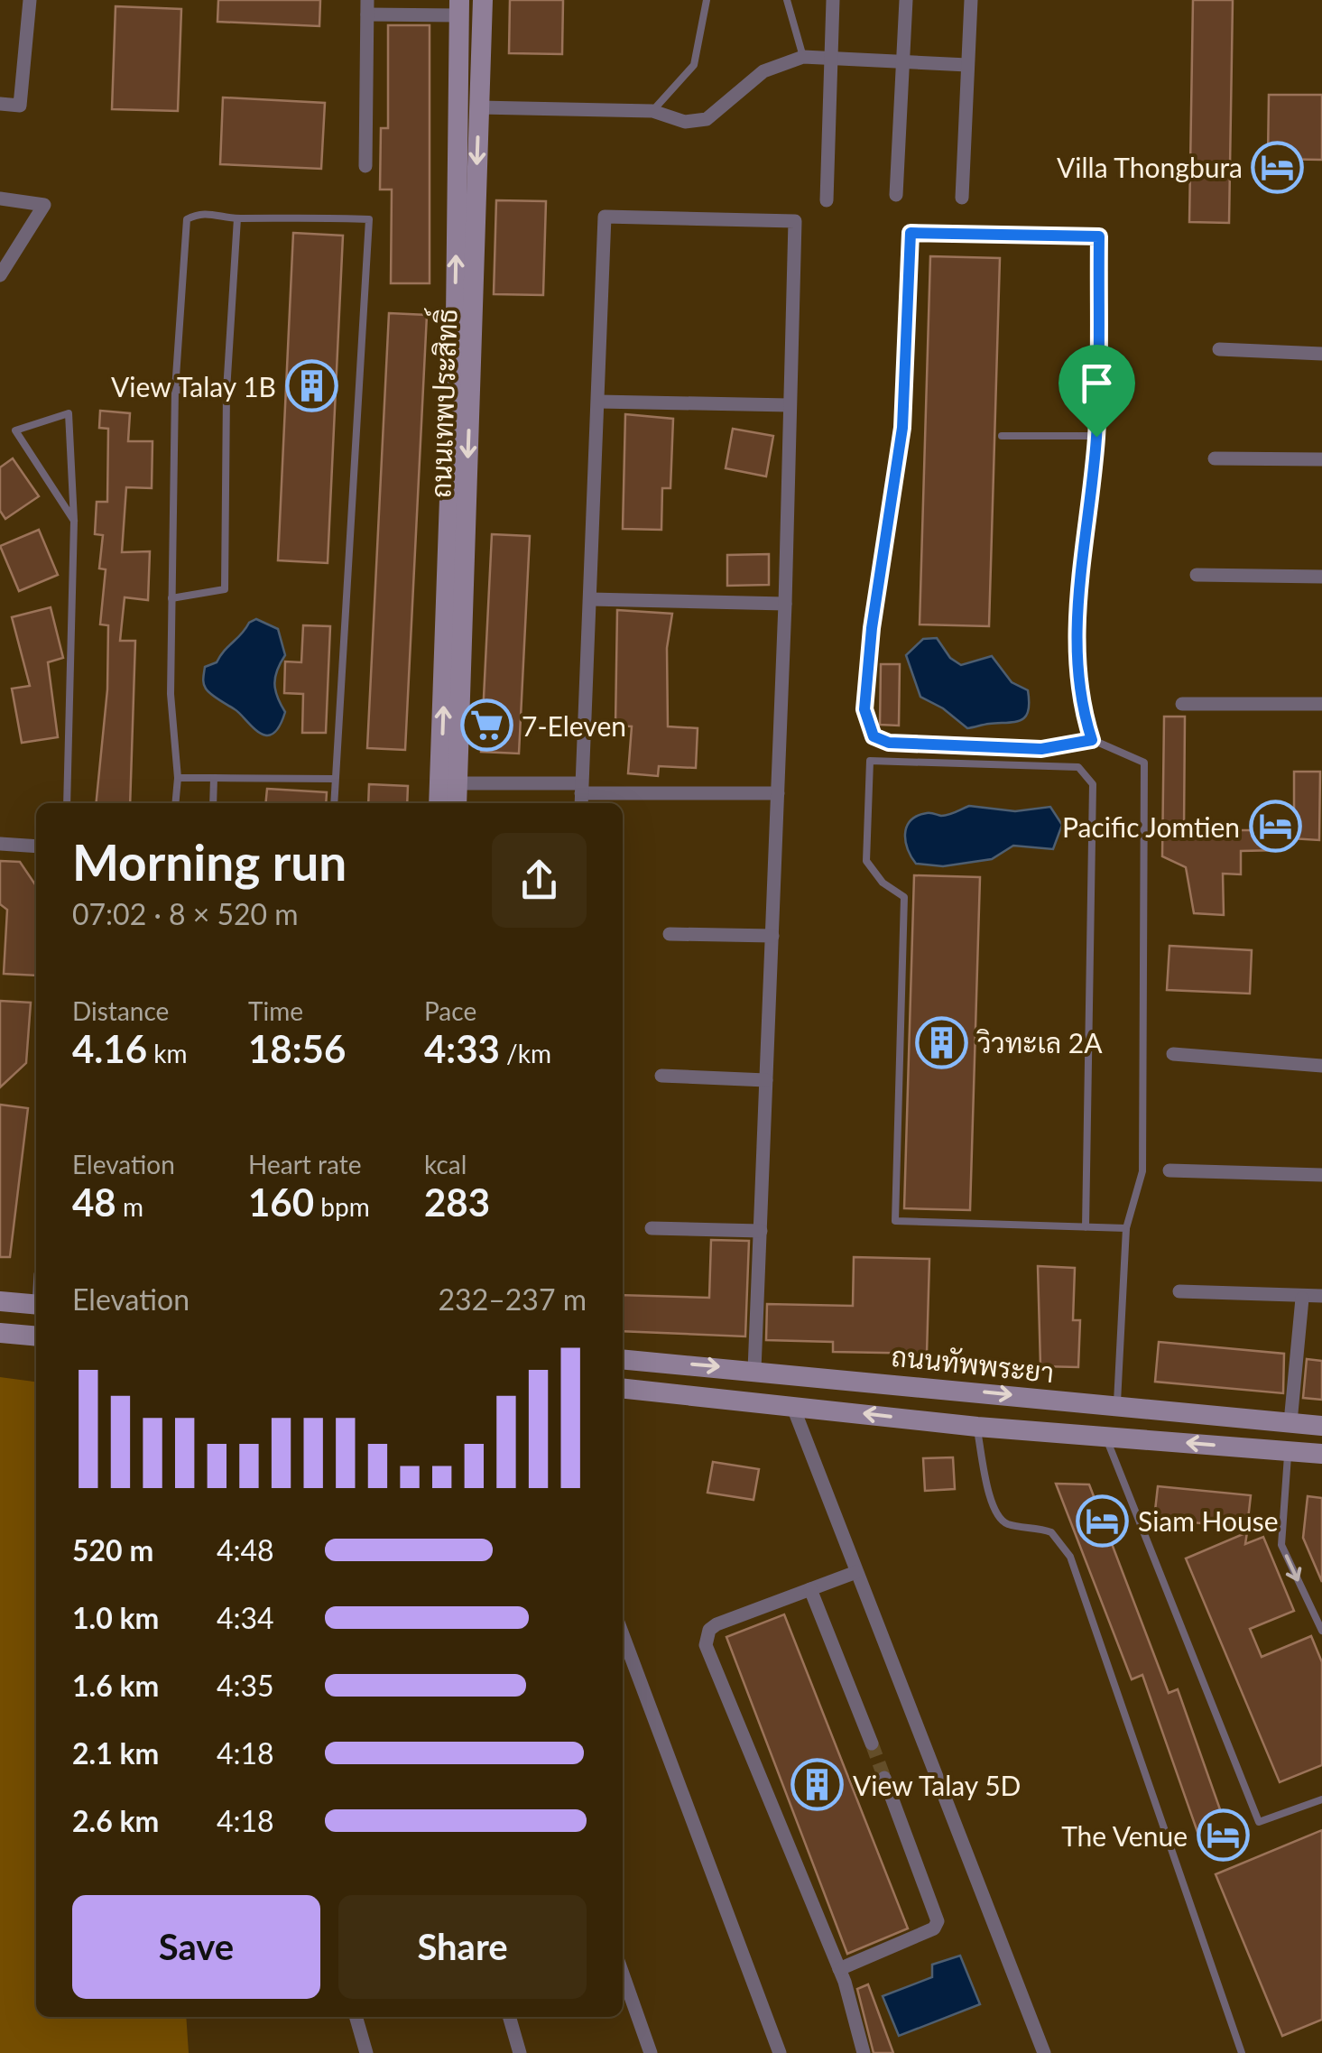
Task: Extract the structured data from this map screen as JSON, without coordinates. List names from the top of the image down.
{
  "streets": {
    "main road": ["ถนนเทพประสิทธิ์", "ถนนทัพพระยา"]
  },
  "places": {
    "hotel": [
      "Villa Thongbura",
      "Pacific Jomtien",
      "Siam House",
      "The Venue"
    ],
    "building": ["View Talay 1B", "วิวทะเล 2A", "View Talay 5D"],
    "supermarket": ["7-Eleven"]
  },
  "page": {
    "heading": ["Morning run", "07:02 · 8 × 520 m"],
    "stats": [
      ["Distance", "4.16 km"],
      ["Time", "18:56"],
      ["Pace", "4:33 /km"],
      ["Elevation", "48 m"],
      ["Heart rate", "160 bpm"],
      ["kcal", "283"]
    ],
    "chart": ["Elevation", "232–237 m"],
    "list": [
      {
        "name": "520 m",
        "note": "4:48"
      },
      {
        "name": "1.0 km",
        "note": "4:34"
      },
      {
        "name": "1.6 km",
        "note": "4:35"
      },
      {
        "name": "2.1 km",
        "note": "4:18"
      },
      {
        "name": "2.6 km",
        "note": "4:18"
      }
    ],
    "buttons": ["Save", "Share"]
  }
}
